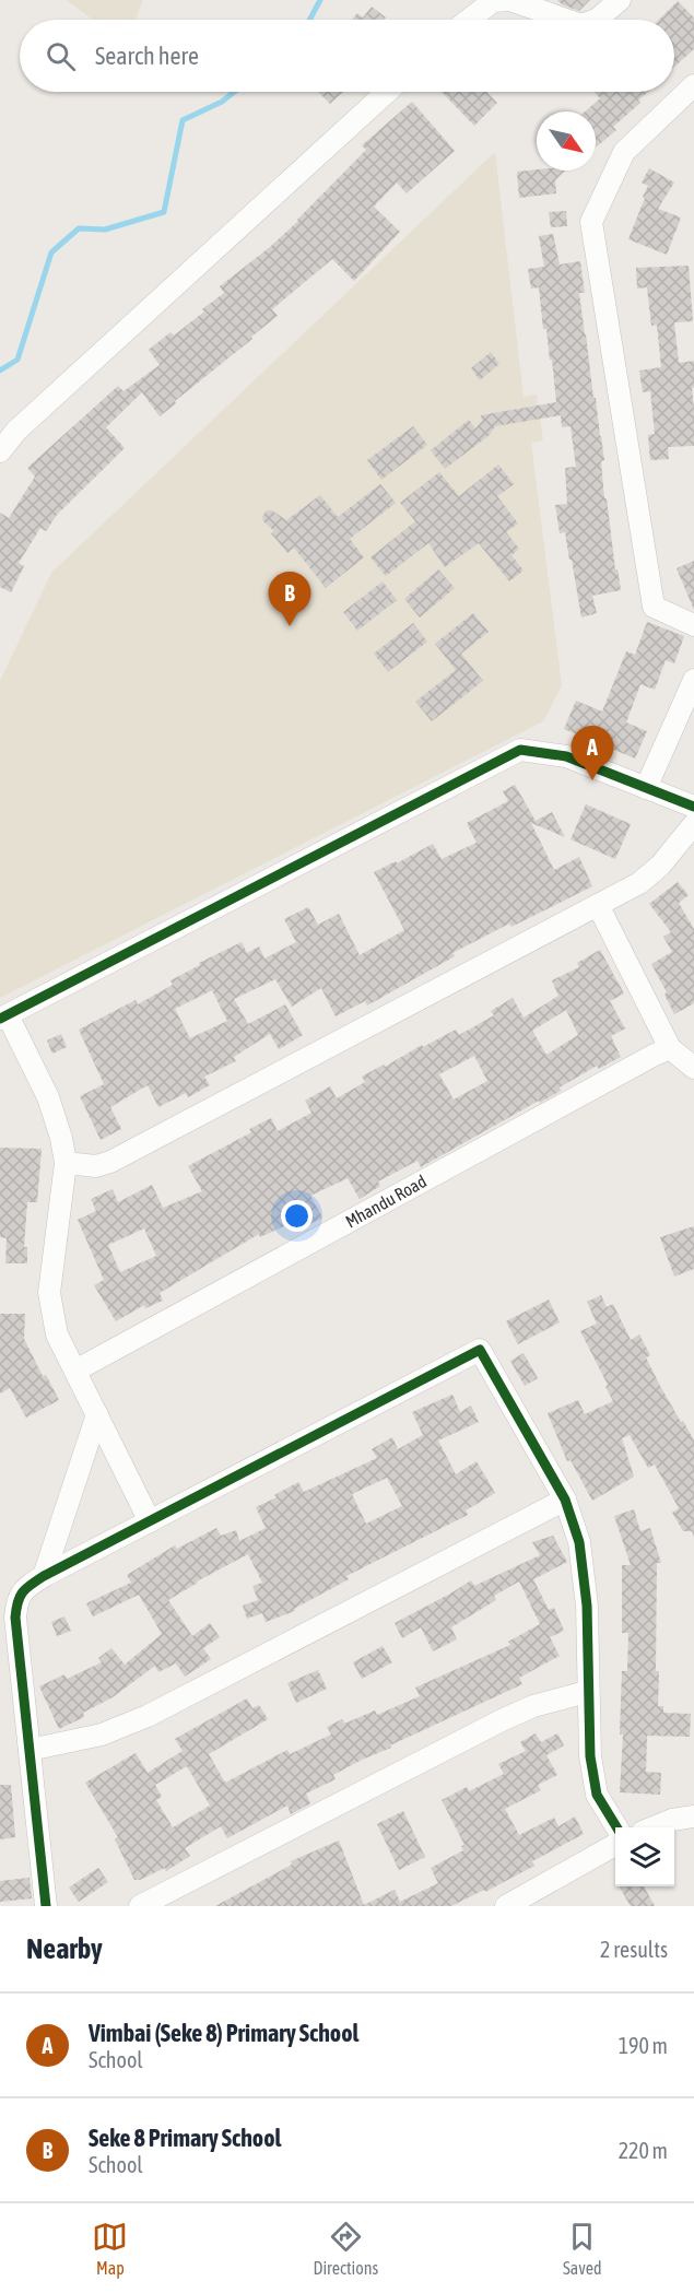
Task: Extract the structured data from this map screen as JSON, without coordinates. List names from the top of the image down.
{
  "streets": {
    "street": ["Mhandu Road"]
  },
  "north": "bottom right",
  "page": {
    "search": "Search here",
    "pins": ["B", "A"],
    "heading": ["Nearby", "2 results"],
    "list": [
      {
        "mark": "A",
        "name": "Vimbai (Seke 8) Primary School",
        "note": "School",
        "value": "190 m"
      },
      {
        "mark": "B",
        "name": "Seke 8 Primary School",
        "note": "School",
        "value": "220 m"
      }
    ],
    "nav": ["Map", "Directions", "Saved"]
  }
}
